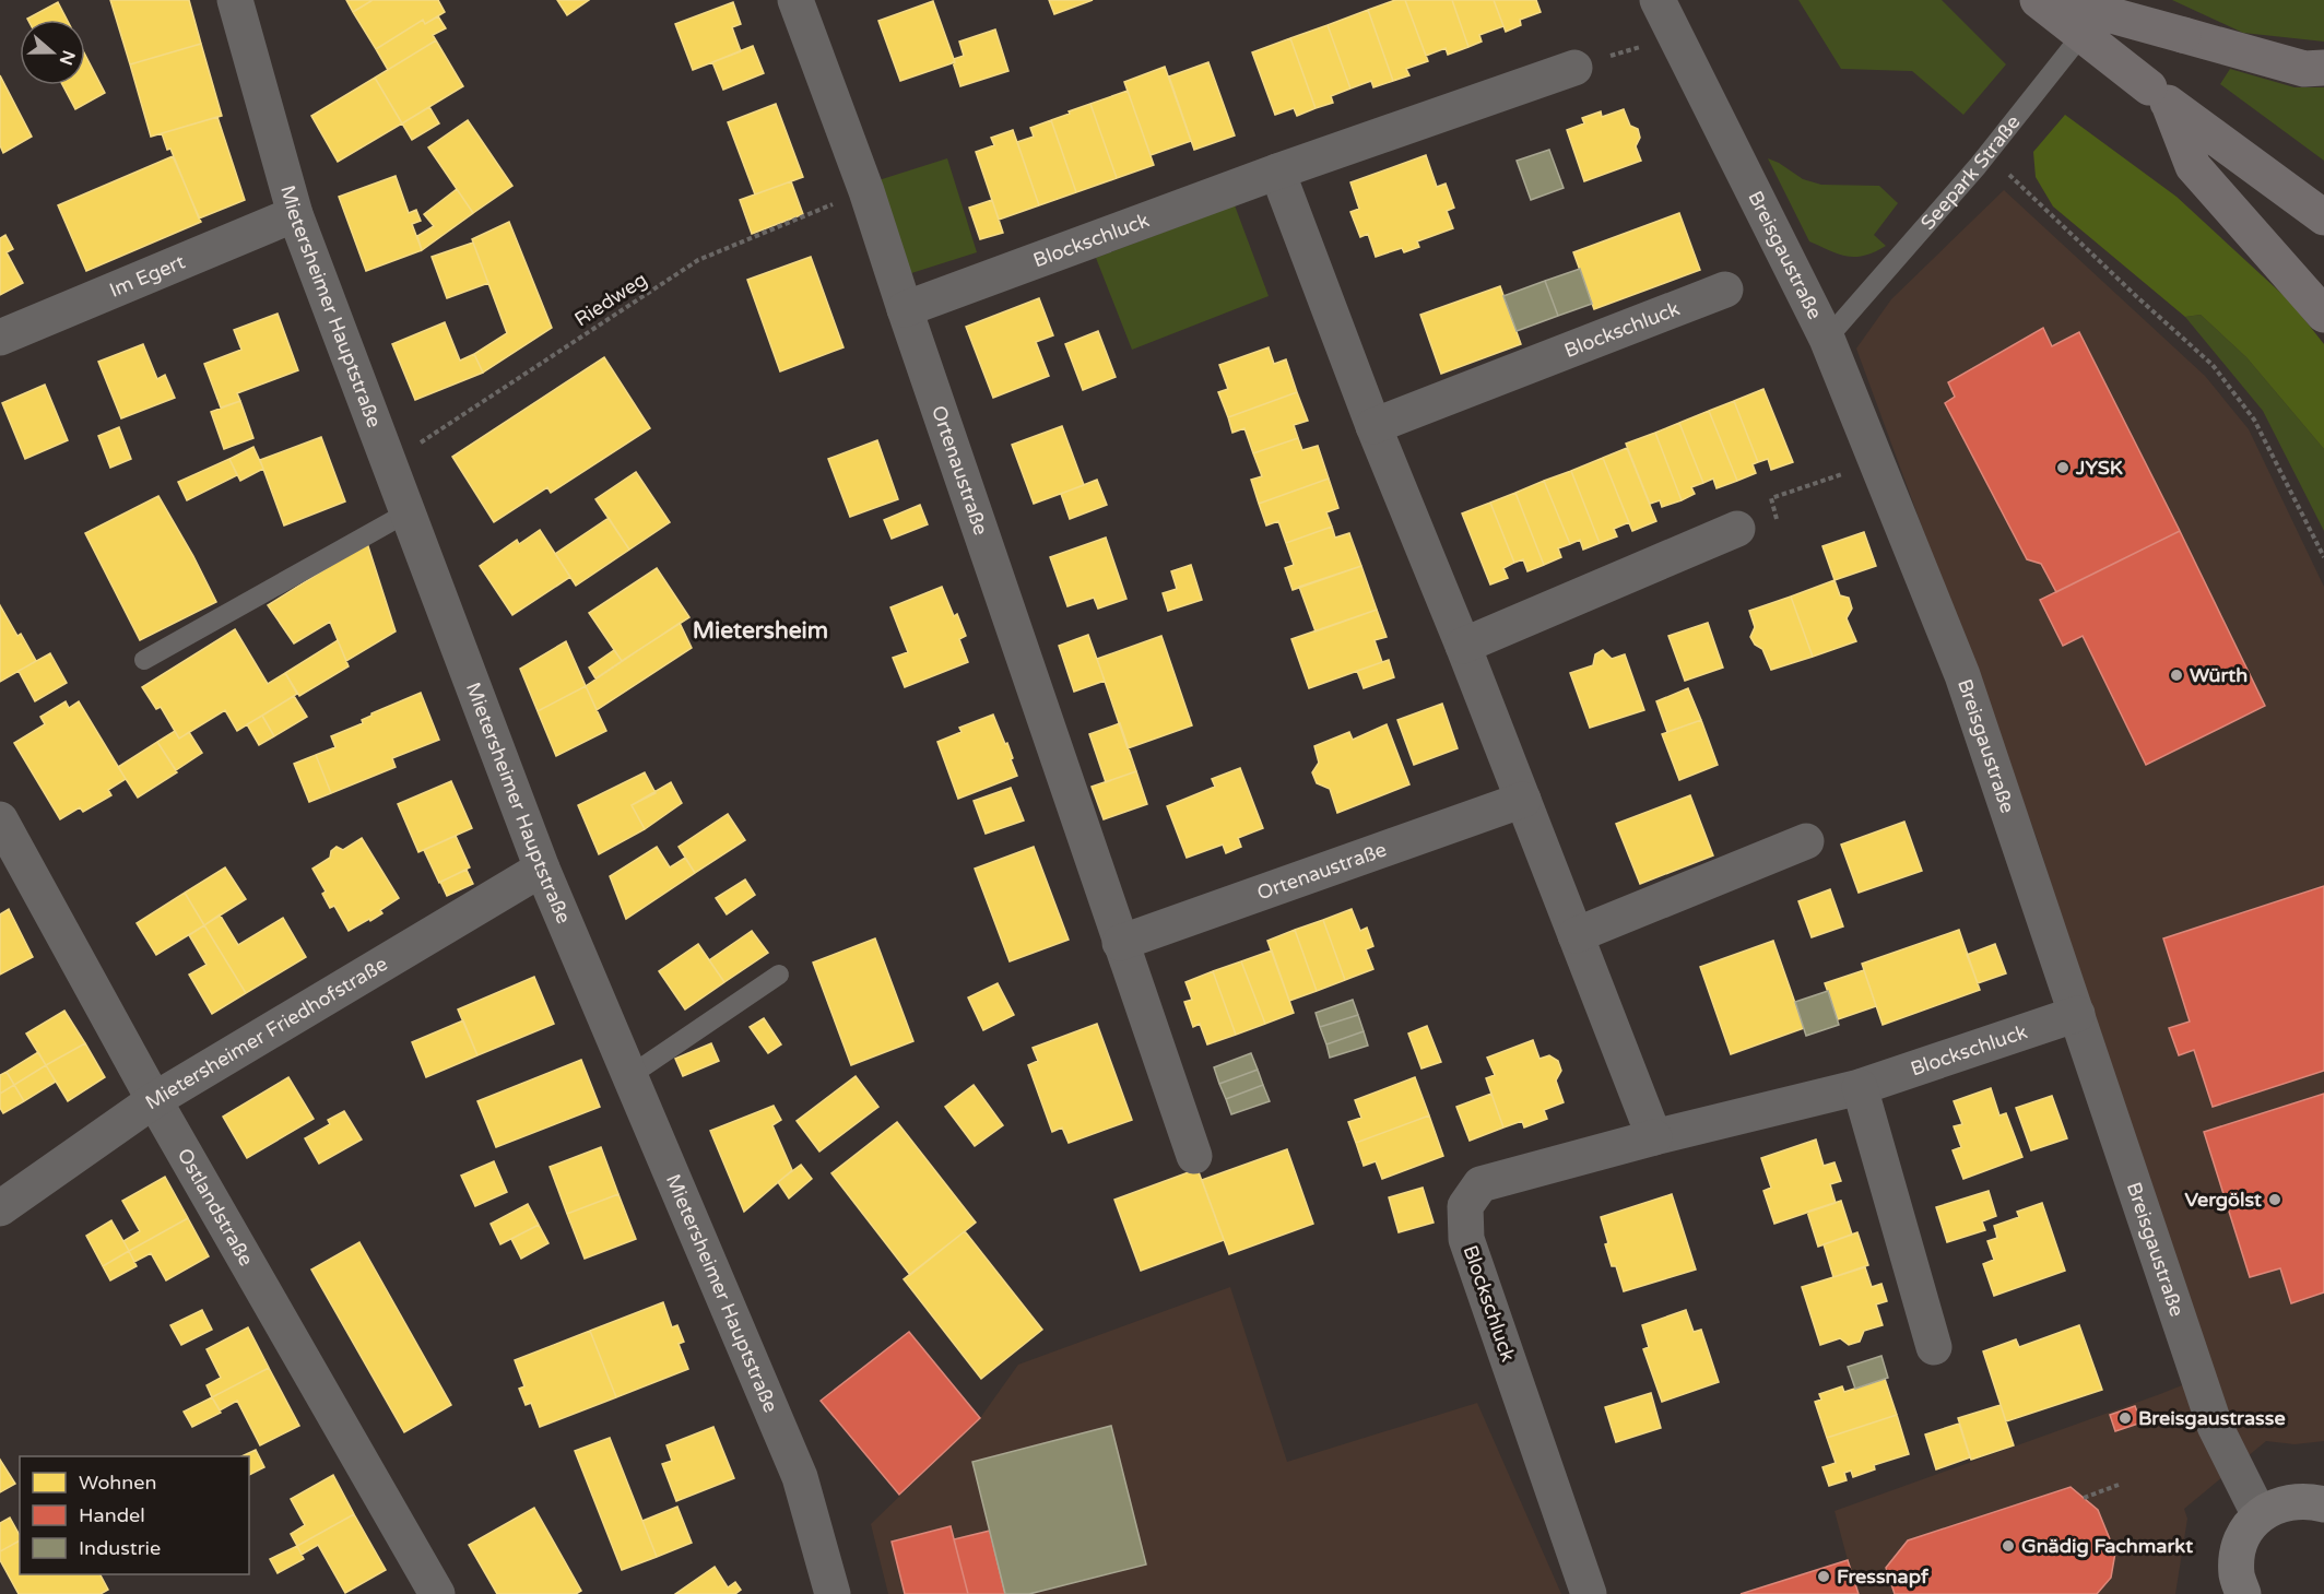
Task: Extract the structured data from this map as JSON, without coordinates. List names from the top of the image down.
{
  "streets": {
    "street": [
      "Blockschluck",
      "Breisgaustraße",
      "Im Egert",
      "Mietersheimer Hauptstraße",
      "Ortenaustraße",
      "Mietersheimer Friedhofstraße",
      "Ostlandstraße"
    ],
    "lane": ["Seepark Straße"],
    "path": ["Riedweg"]
  },
  "crossings": [
    ["Seepark Straße", "Breisgaustraße"],
    ["Blockschluck", "Breisgaustraße"],
    ["Blockschluck", "Ortenaustraße"],
    ["Im Egert", "Mietersheimer Hauptstraße"],
    ["Riedweg", "Mietersheimer Hauptstraße"],
    ["Riedweg", "Ortenaustraße"],
    ["Mietersheimer Hauptstraße", "Mietersheimer Friedhofstraße"],
    ["Mietersheimer Friedhofstraße", "Ostlandstraße"]
  ],
  "districts": ["Mietersheim"],
  "places": [
    "JYSK",
    "Würth",
    "Vergölst",
    "Breisgaustrasse",
    "Gnädig Fachmarkt",
    "Fressnapf"
  ],
  "legend": ["Wohnen", "Handel", "Industrie"],
  "north": "right"
}
